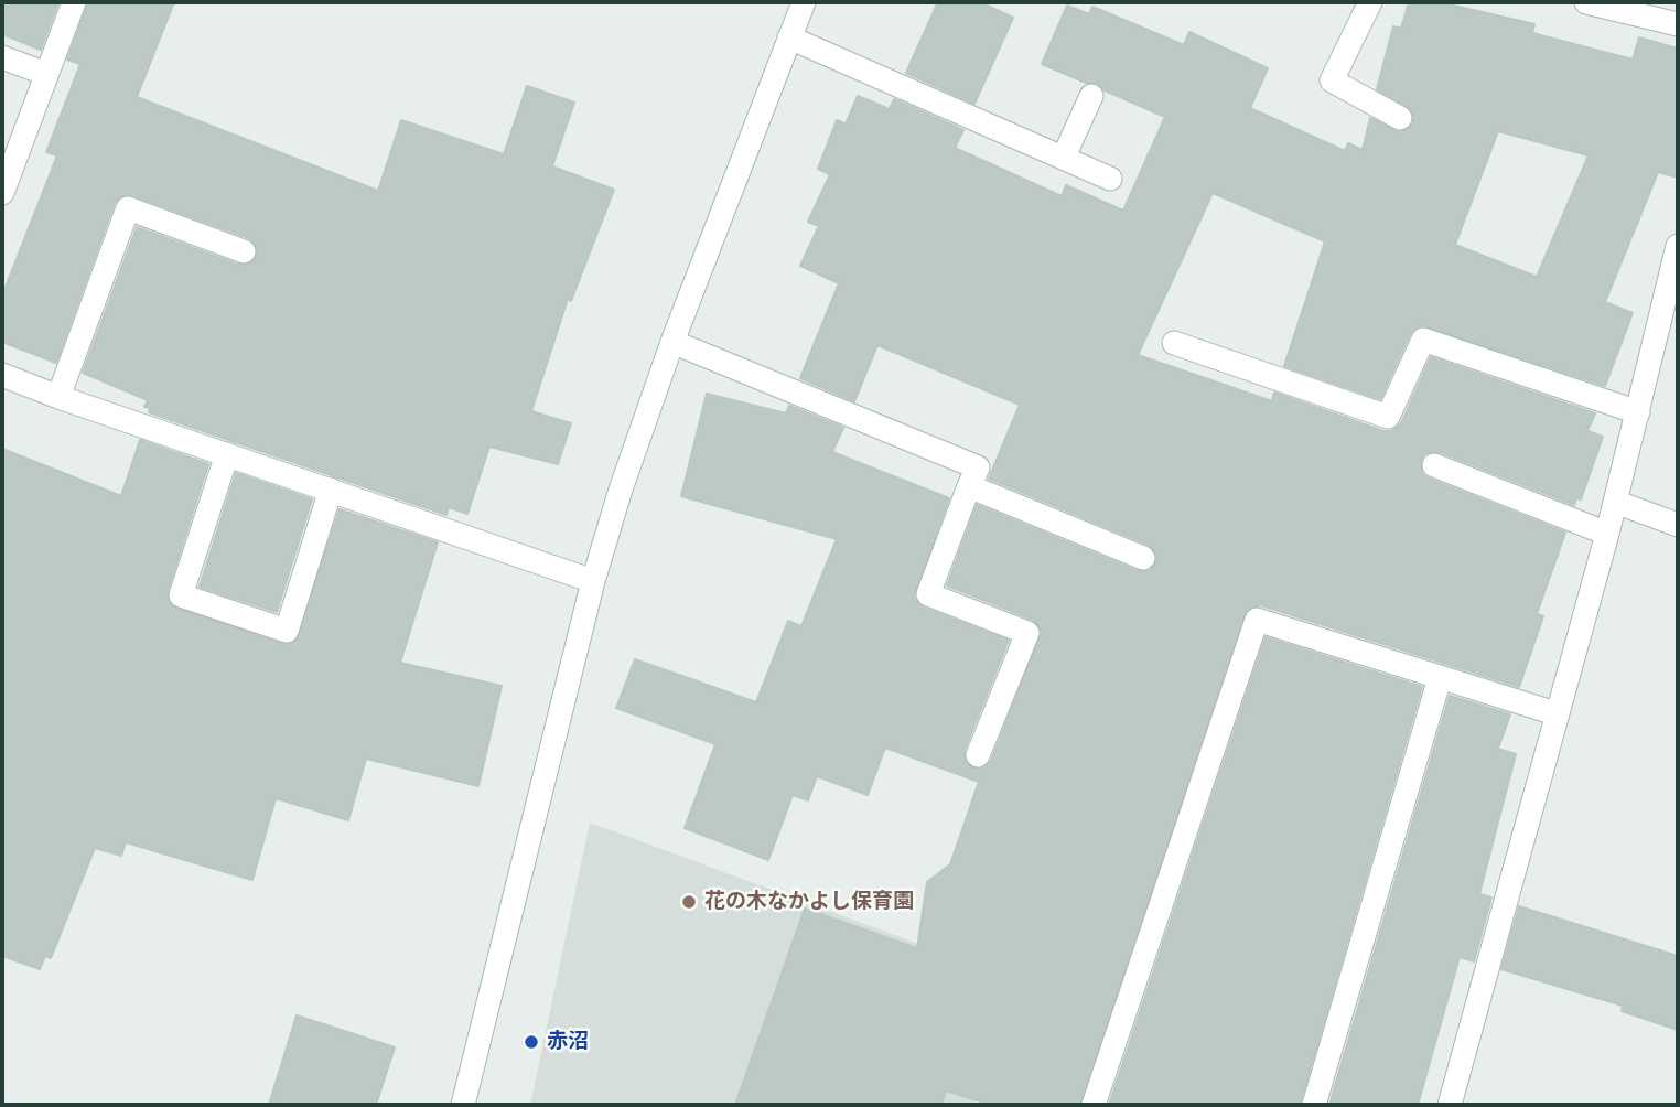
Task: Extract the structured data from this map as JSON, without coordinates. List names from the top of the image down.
{
  "places": ["花の木なかよし保育園", "赤沼"]
}
